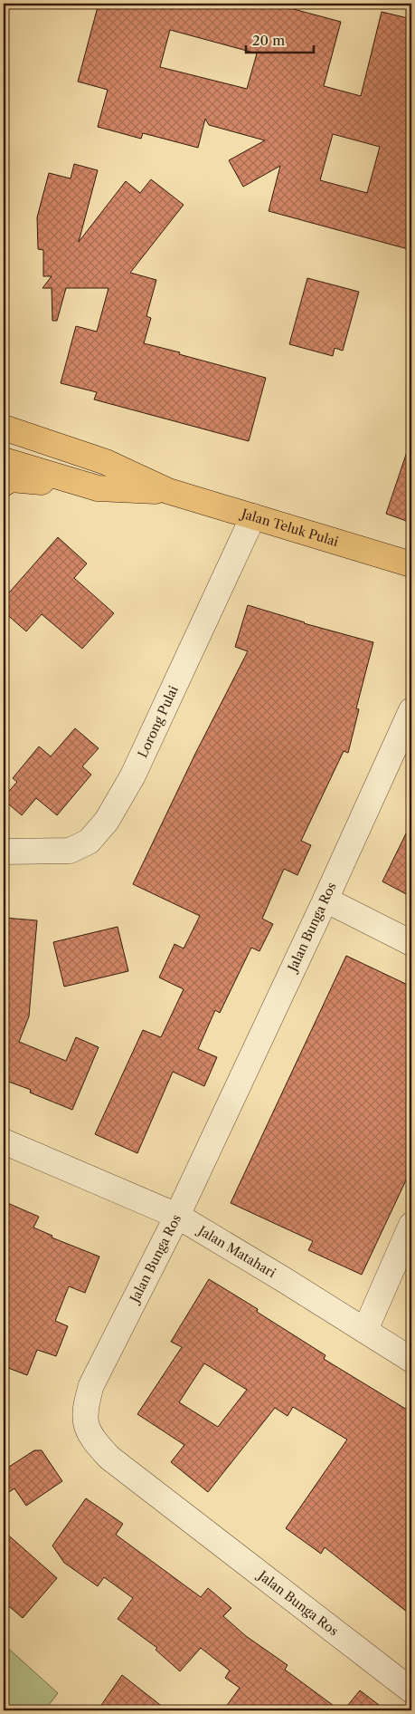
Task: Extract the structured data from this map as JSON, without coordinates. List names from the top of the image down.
{
  "streets": {
    "main road": ["Jalan Teluk Pulai"],
    "street": ["Lorong Pulai", "Jalan Bunga Ros", "Jalan Matahari"]
  },
  "crossings": [
    ["Jalan Teluk Pulai", "Lorong Pulai"],
    ["Jalan Bunga Ros", "Jalan Matahari"]
  ],
  "scale_bar": "20 m"
}
